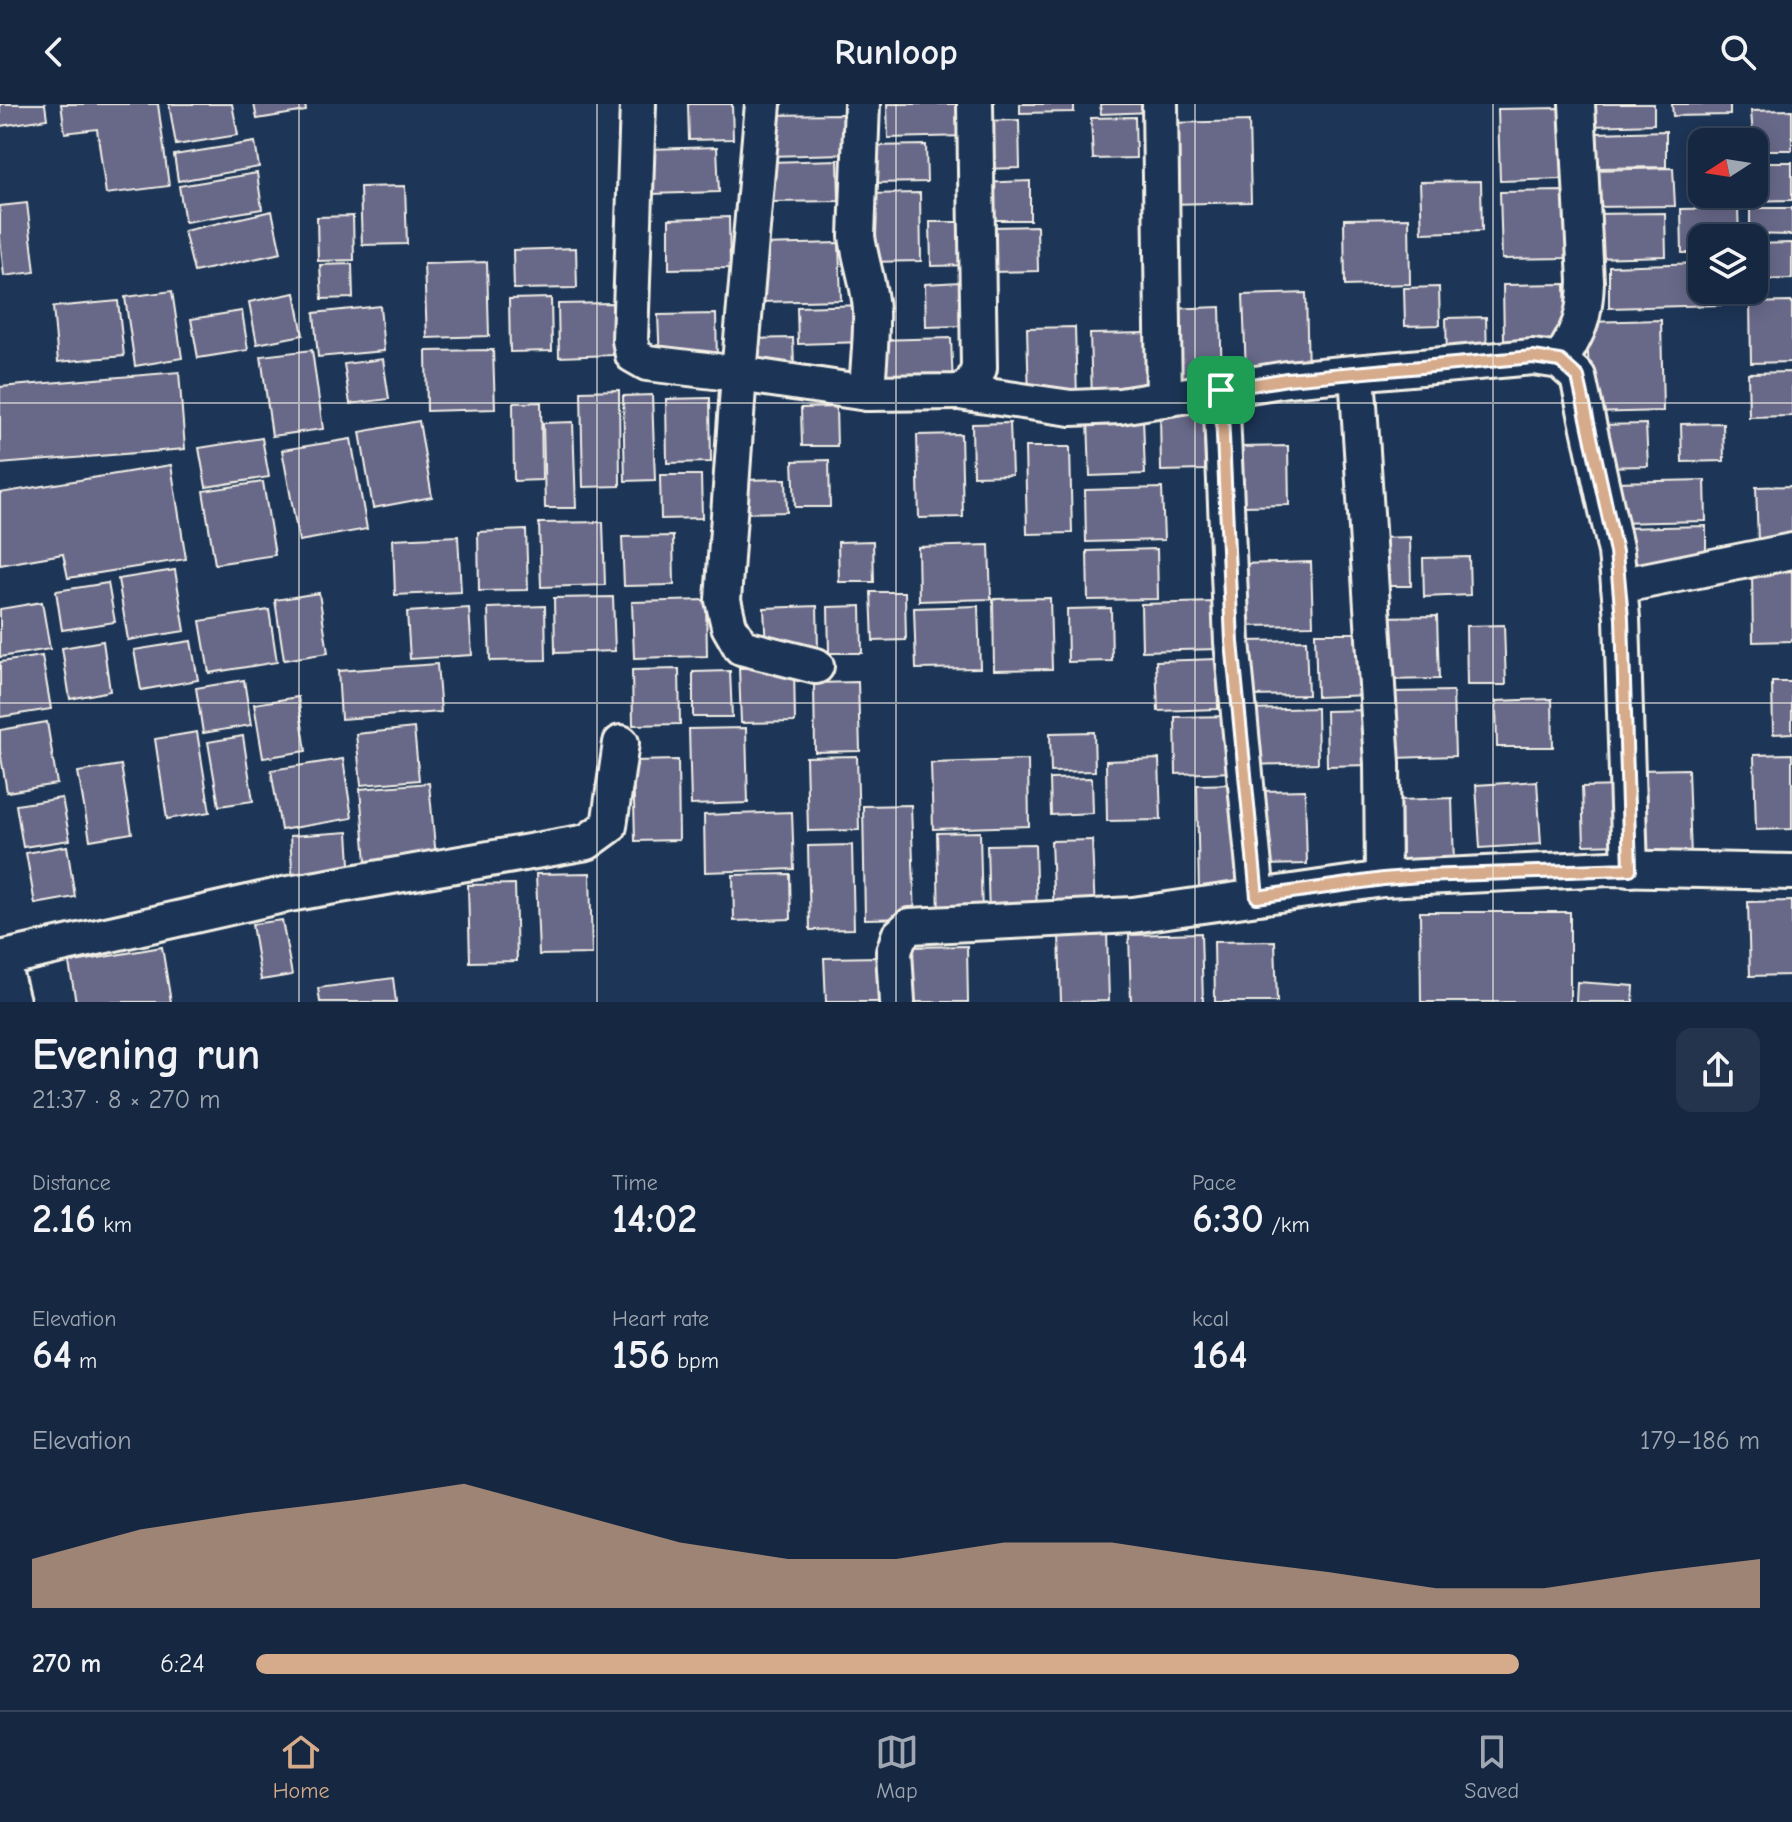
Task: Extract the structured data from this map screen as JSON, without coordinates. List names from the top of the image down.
{
  "north": "left",
  "page": {
    "header": "Runloop",
    "heading": ["Evening run", "21:37 · 8 × 270 m"],
    "stats": [
      ["Distance", "2.16 km"],
      ["Time", "14:02"],
      ["Pace", "6:30 /km"],
      ["Elevation", "64 m"],
      ["Heart rate", "156 bpm"],
      ["kcal", "164"]
    ],
    "chart": ["Elevation", "179–186 m"],
    "list": [
      {
        "name": "270 m",
        "note": "6:24"
      }
    ],
    "tabs": ["Home", "Map", "Saved"]
  }
}
